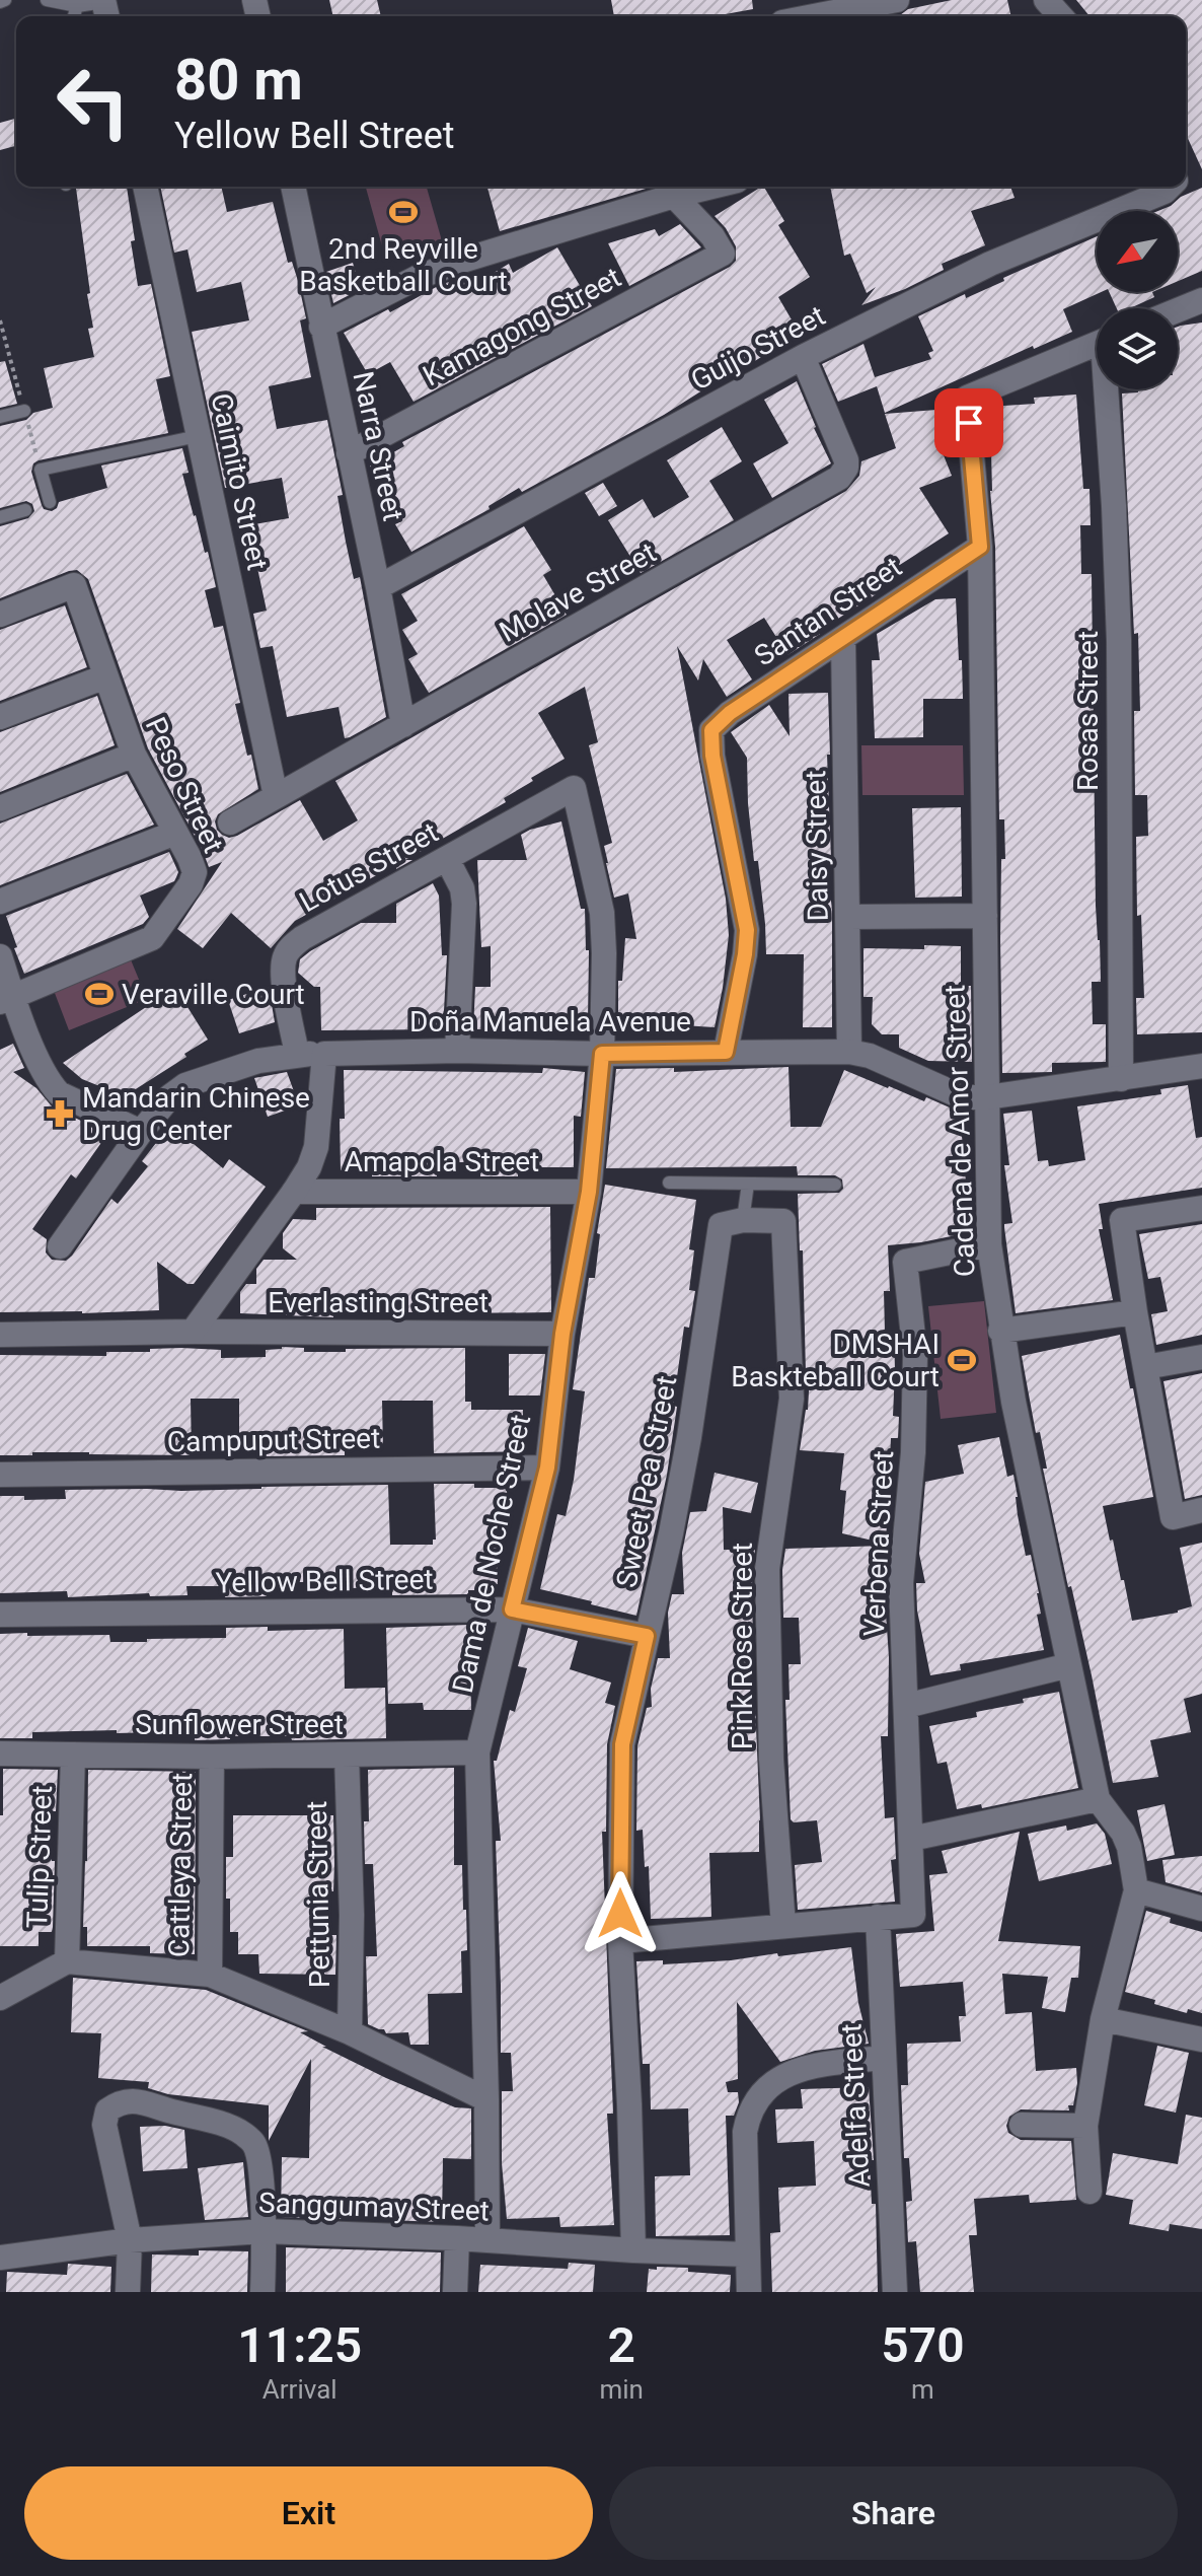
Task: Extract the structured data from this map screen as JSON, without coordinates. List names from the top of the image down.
{
  "streets": {
    "street": [
      "Kamagong Street",
      "Guijo Street",
      "Narra Street",
      "Caimito Street",
      "Molave Street",
      "Santan Street",
      "Rosas Street",
      "Peso Street",
      "Daisy Street",
      "Lotus Street",
      "Doña Manuela Avenue",
      "Cadena de Amor Street",
      "Amapola Street",
      "Everlasting Street",
      "Campuput Street",
      "Sweet Pea Street",
      "Verbena Street",
      "Dama de Noche Street",
      "Yellow Bell Street",
      "Pink Rose Street",
      "Sunflower Street",
      "Tulip Street",
      "Cattleya Street",
      "Pettunia Street",
      "Adelfa Street",
      "Sanggumay Street"
    ]
  },
  "crossings": [
    ["Kamagong Street", "Narra Street"],
    ["Guijo Street", "Narra Street"],
    ["Guijo Street", "Molave Street"],
    ["Narra Street", "Molave Street"],
    ["Caimito Street", "Molave Street"],
    ["Santan Street", "Daisy Street"],
    ["Santan Street", "Doña Manuela Avenue"],
    ["Santan Street", "Cadena de Amor Street"],
    ["Rosas Street", "Doña Manuela Avenue"],
    ["Daisy Street", "Doña Manuela Avenue"],
    ["Lotus Street", "Doña Manuela Avenue"],
    ["Lotus Street", "Dama de Noche Street"],
    ["Doña Manuela Avenue", "Cadena de Amor Street"],
    ["Doña Manuela Avenue", "Dama de Noche Street"],
    ["Cadena de Amor Street", "Verbena Street"],
    ["Amapola Street", "Dama de Noche Street"],
    ["Everlasting Street", "Dama de Noche Street"],
    ["Campuput Street", "Dama de Noche Street"],
    ["Sweet Pea Street", "Yellow Bell Street"],
    ["Sweet Pea Street", "Pink Rose Street"],
    ["Sweet Pea Street", "Sanggumay Street"],
    ["Verbena Street", "Adelfa Street"],
    ["Dama de Noche Street", "Yellow Bell Street"],
    ["Dama de Noche Street", "Sunflower Street"],
    ["Dama de Noche Street", "Sanggumay Street"],
    ["Sunflower Street", "Tulip Street"],
    ["Sunflower Street", "Cattleya Street"],
    ["Sunflower Street", "Pettunia Street"]
  ],
  "places": {
    "sports": ["2nd Reyville Basketball Court", "Veraville Court", "DMSHAI Baskteball Court"],
    "pharmacy": ["Mandarin Chinese Drug Center"]
  },
  "north": "bottom left",
  "page": {
    "turn": ["80 m", "Yellow Bell Street"],
    "eta": [
      "11:25",
      "Arrival",
      "2",
      "min",
      "570",
      "m"
    ],
    "buttons": ["Exit", "Share"]
  }
}
